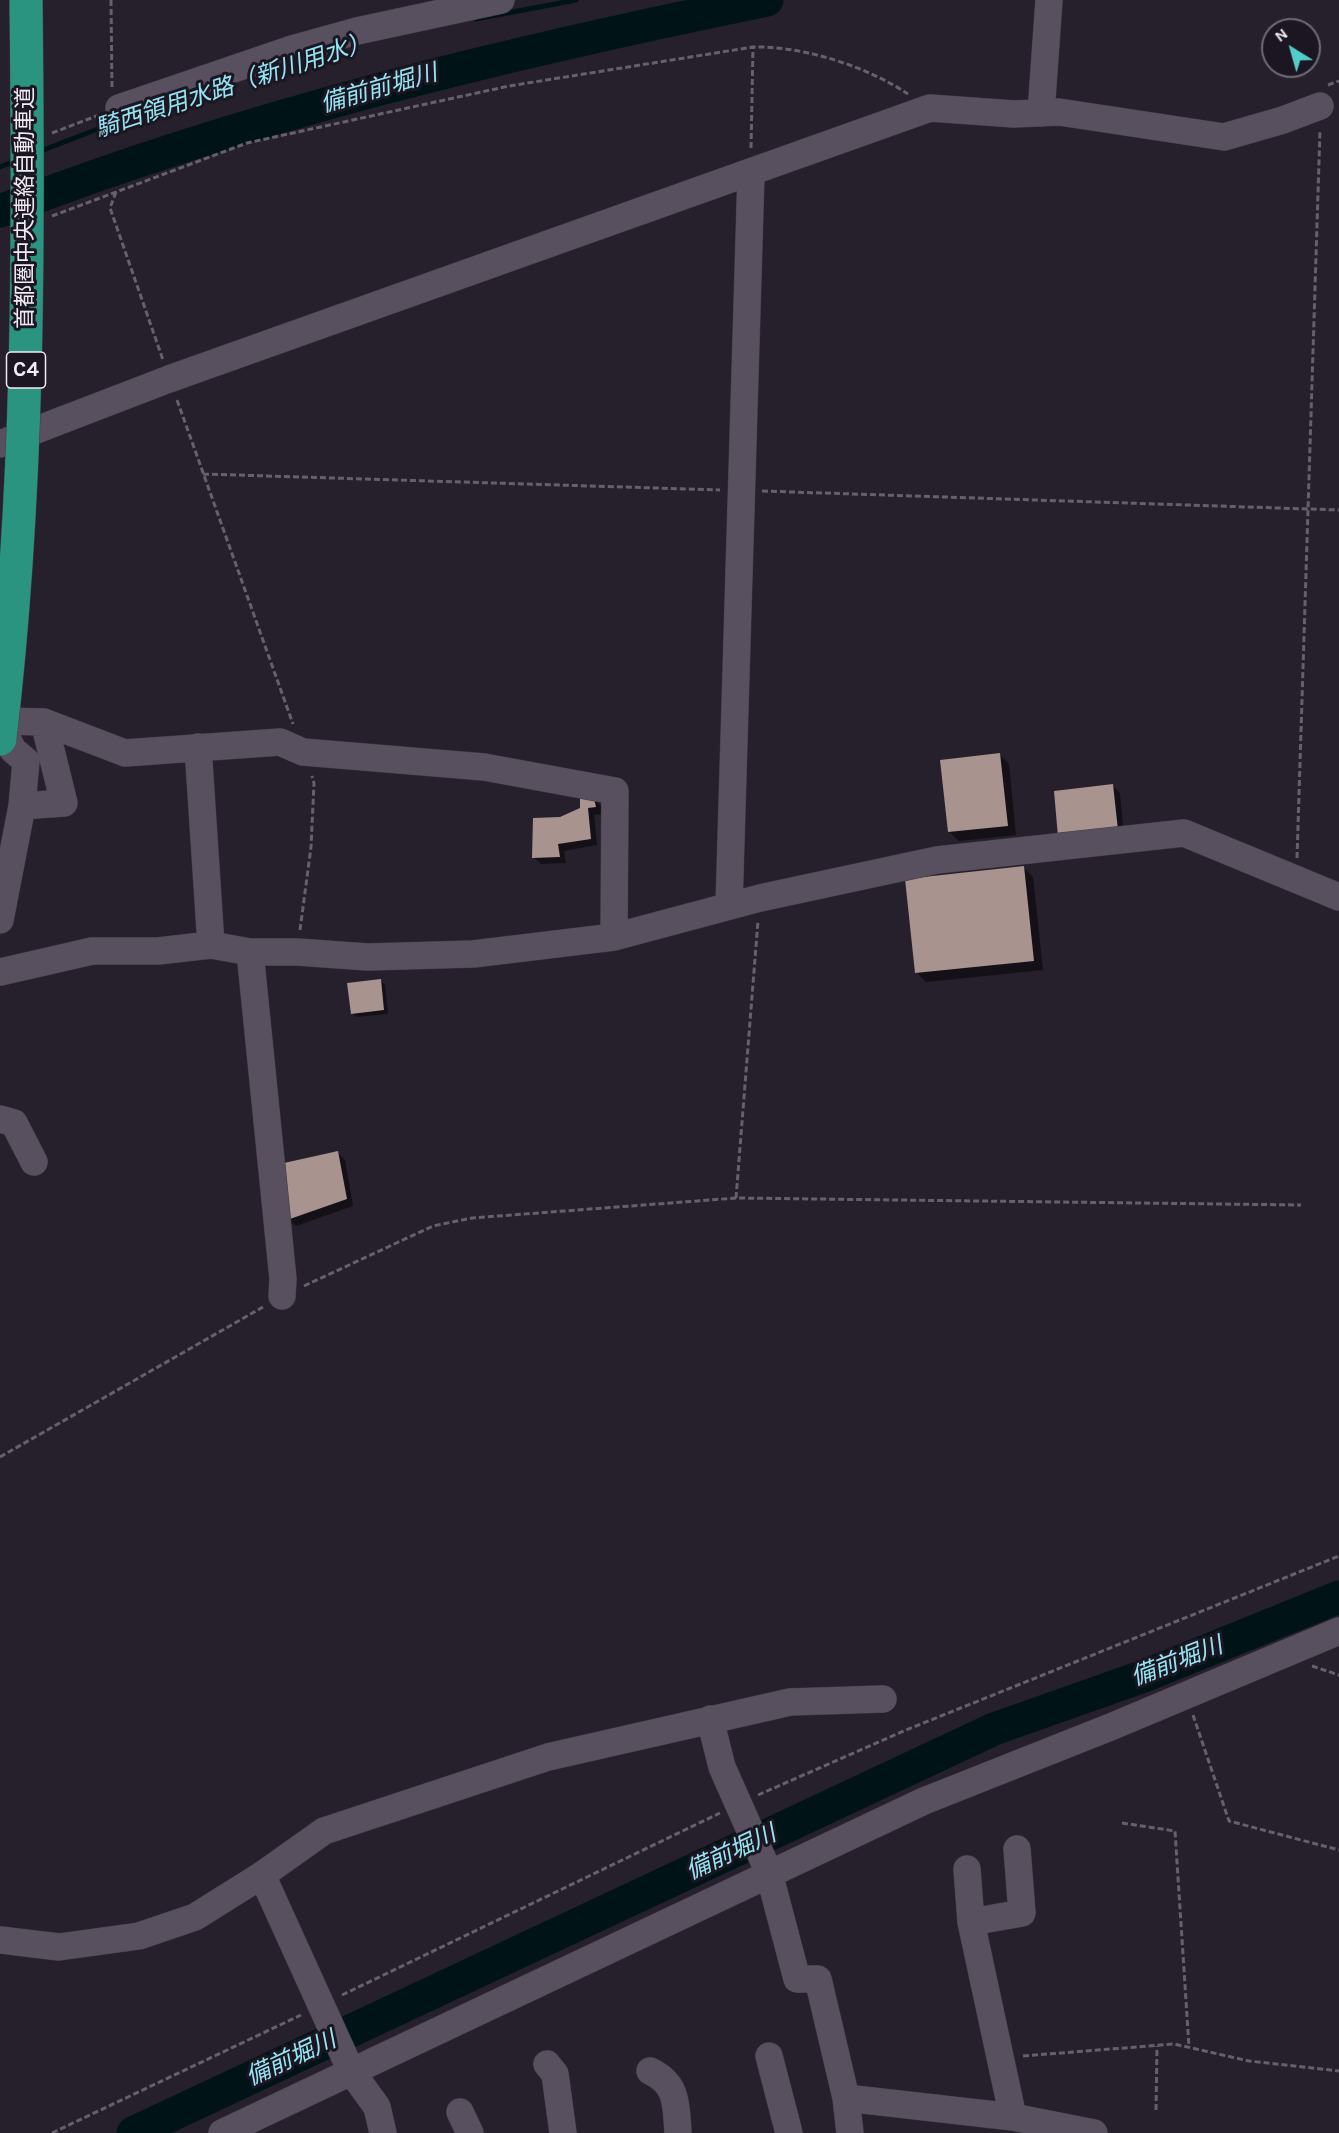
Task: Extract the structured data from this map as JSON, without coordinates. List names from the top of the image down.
{
  "streets": {
    "highway": ["首都圏中央連絡自動車道", "C4"]
  },
  "water": ["騎西領用水路（新川用水）", "備前前堀川", "備前堀川"],
  "north": "top left"
}
